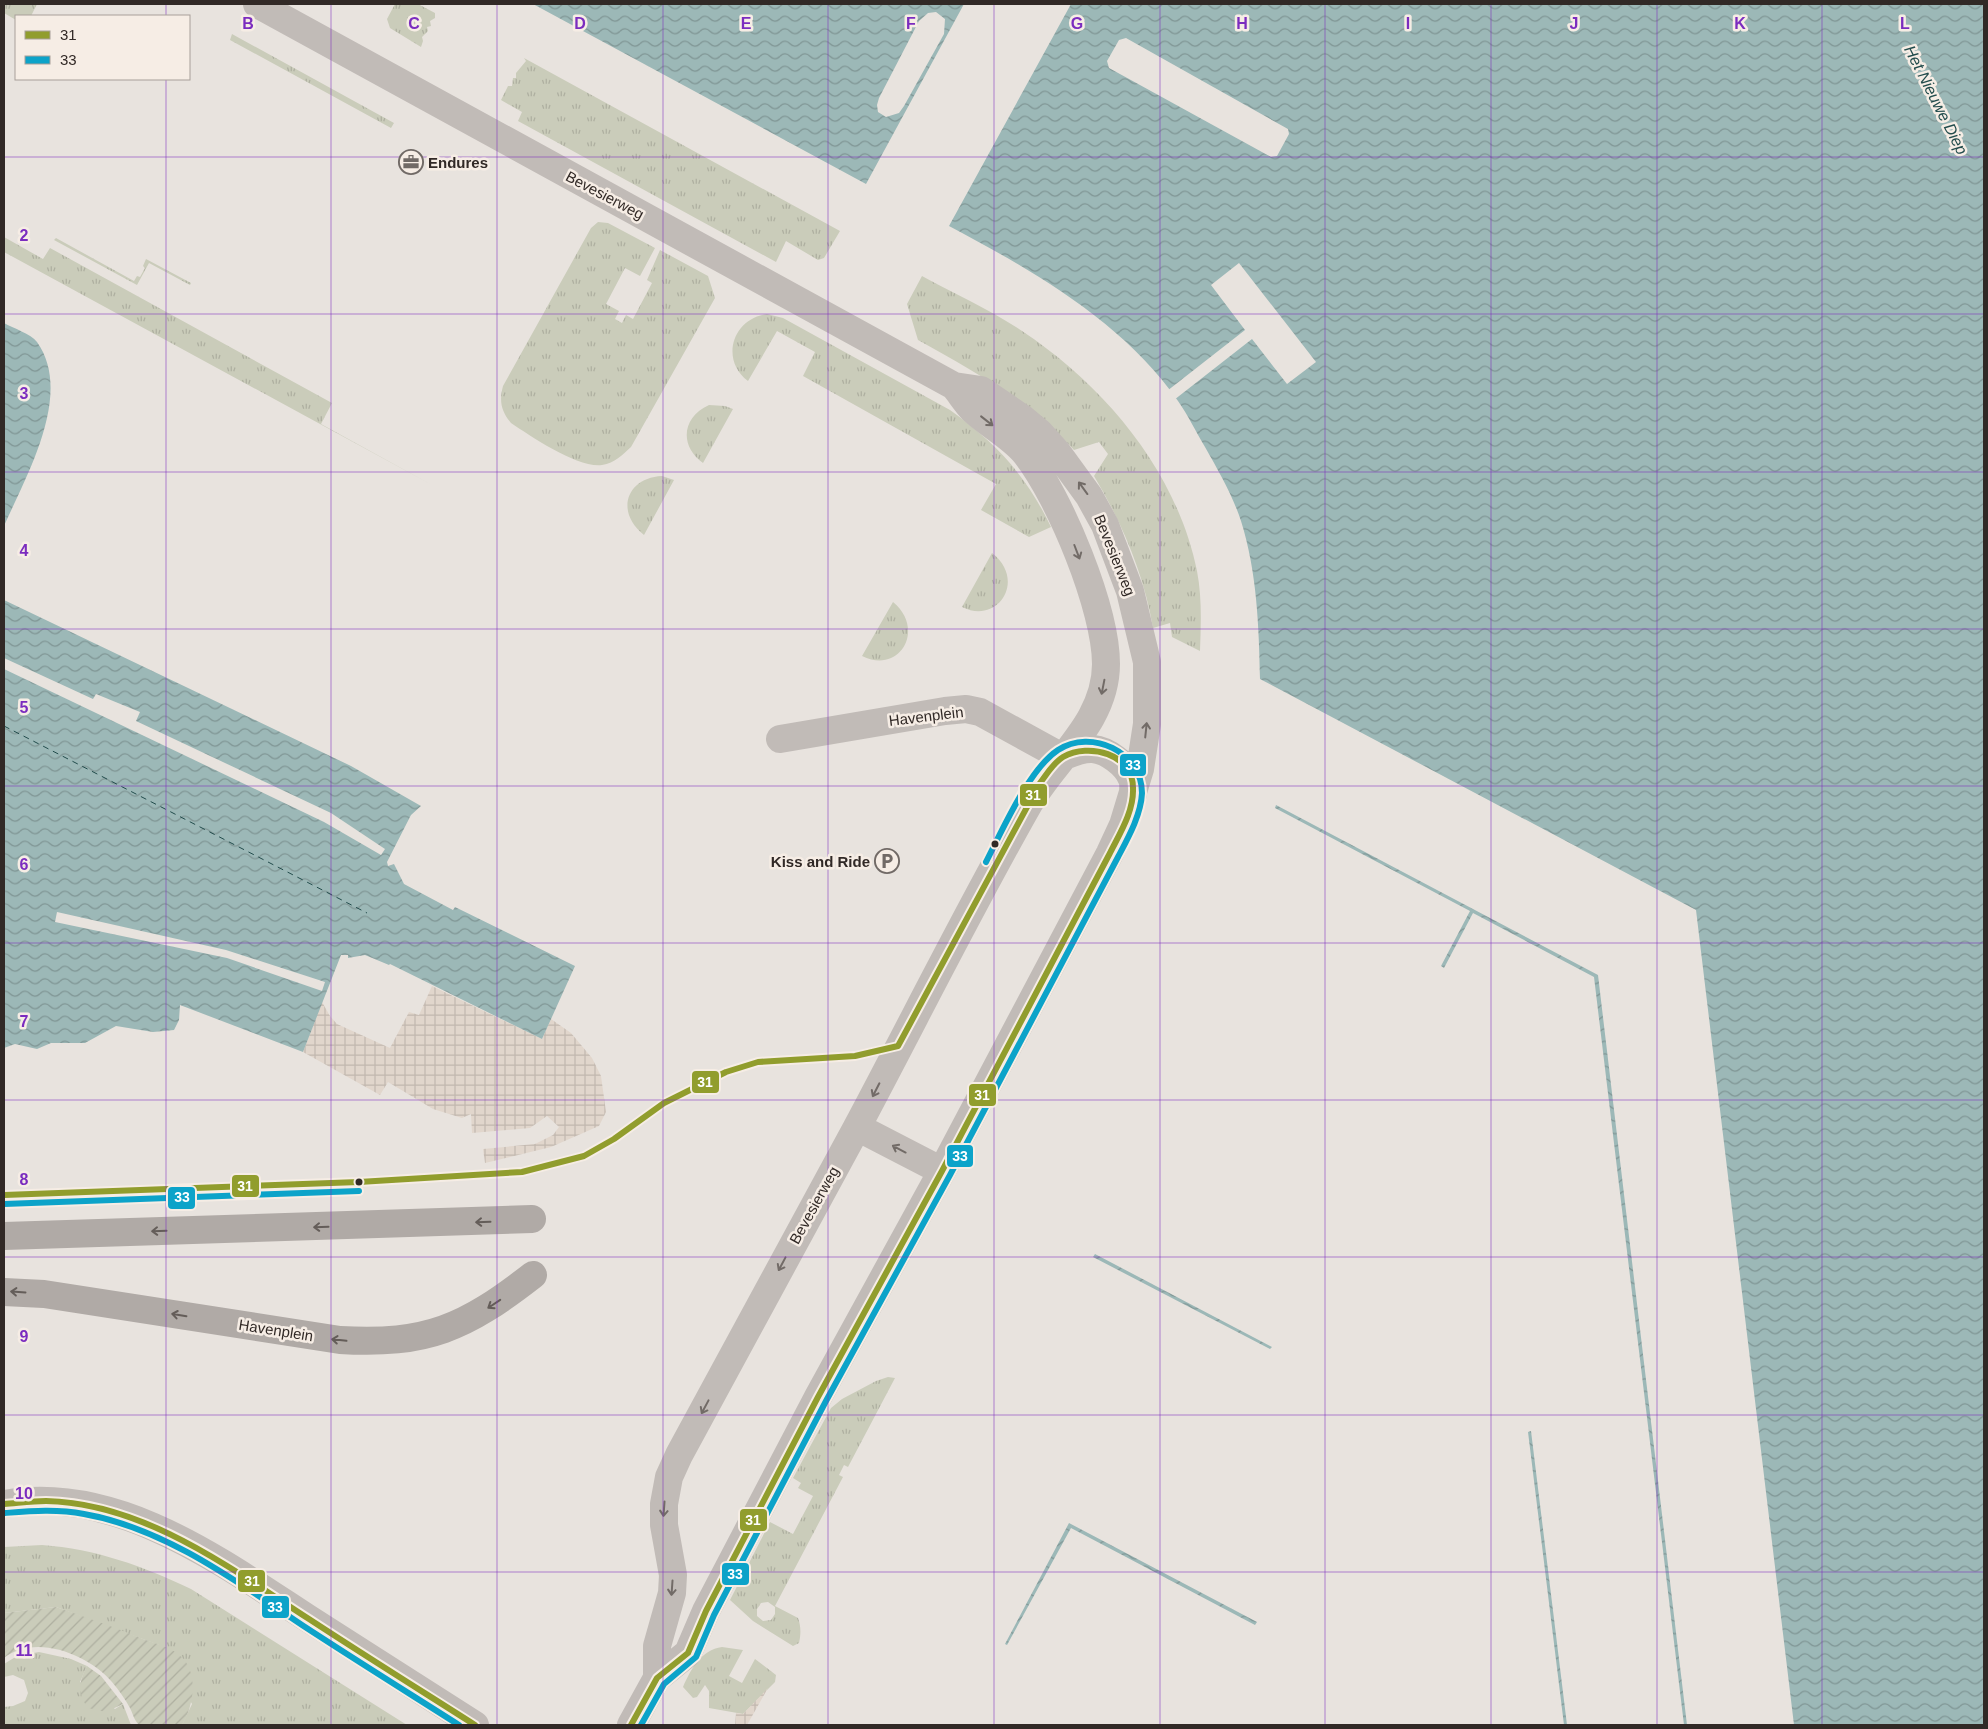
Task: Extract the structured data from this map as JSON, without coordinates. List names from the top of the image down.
{
  "streets": {
    "main road": ["Havenplein"],
    "street": ["Bevesierweg"]
  },
  "crossings": [
    ["Bevesierweg", "Havenplein"]
  ],
  "one_way": ["Havenplein"],
  "water": ["Het Nieuwe Diep"],
  "places": {
    "office": ["Endures"],
    "parking": ["Kiss and Ride"]
  },
  "lines": ["transit line 33", "transit line 31"],
  "legend": ["31", "33"],
  "grid": {
    "columns": [
      "B",
      "C",
      "D",
      "E",
      "F",
      "G",
      "H",
      "I",
      "J",
      "K",
      "L"
    ],
    "rows": [
      "2",
      "3",
      "4",
      "5",
      "6",
      "7",
      "8",
      "9",
      "10",
      "11"
    ]
  }
}
